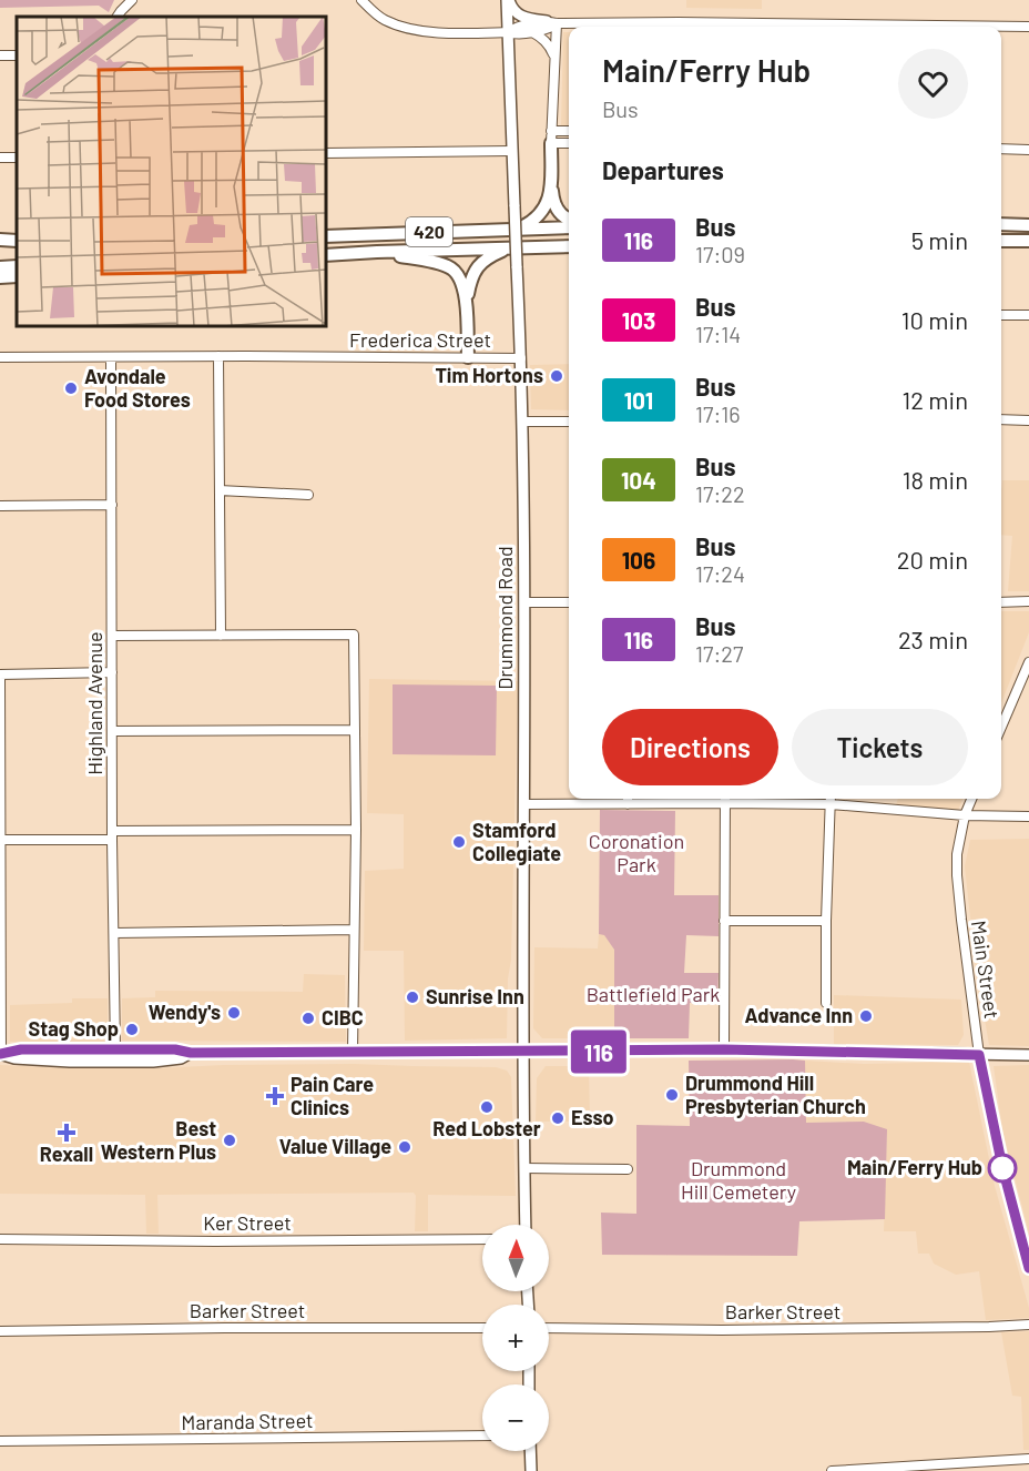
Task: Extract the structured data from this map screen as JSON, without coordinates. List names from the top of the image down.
{
  "streets": {
    "highway": ["420"],
    "main road": ["Drummond Road"],
    "street": [
      "Frederica Street",
      "Highland Avenue",
      "Main Street",
      "Ker Street",
      "Barker Street",
      "Maranda Street"
    ]
  },
  "crossings": [
    ["Frederica Street", "Drummond Road"],
    ["Frederica Street", "Highland Avenue"]
  ],
  "parks": ["Coronation Park", "Battlefield Park", "Drummond Hill Cemetery"],
  "places": {
    "other": [
      "Tim Hortons",
      "Avondale Food Stores",
      "Stamford Collegiate",
      "Sunrise Inn",
      "Wendy's",
      "Advance Inn",
      "CIBC",
      "Stag Shop",
      "Drummond Hill Presbyterian Church",
      "Red Lobster",
      "Esso",
      "Best Western Plus",
      "Value Village",
      "Main/Ferry Hub"
    ],
    "health": ["Pain Care Clinics", "Rexall"]
  },
  "lines": ["bus line 116"],
  "north": "top",
  "page": {
    "on_map": "116",
    "heading": [
      ["Main/Ferry Hub", "Bus"],
      "Departures"
    ],
    "list": [
      {
        "mark": "116",
        "name": "Bus",
        "note": "17:09",
        "value": "5 min"
      },
      {
        "mark": "103",
        "name": "Bus",
        "note": "17:14",
        "value": "10 min"
      },
      {
        "mark": "101",
        "name": "Bus",
        "note": "17:16",
        "value": "12 min"
      },
      {
        "mark": "104",
        "name": "Bus",
        "note": "17:22",
        "value": "18 min"
      },
      {
        "mark": "106",
        "name": "Bus",
        "note": "17:24",
        "value": "20 min"
      },
      {
        "mark": "116",
        "name": "Bus",
        "note": "17:27",
        "value": "23 min"
      }
    ],
    "buttons": ["Directions", "Tickets"],
    "map_buttons": ["+", "−"]
  }
}
